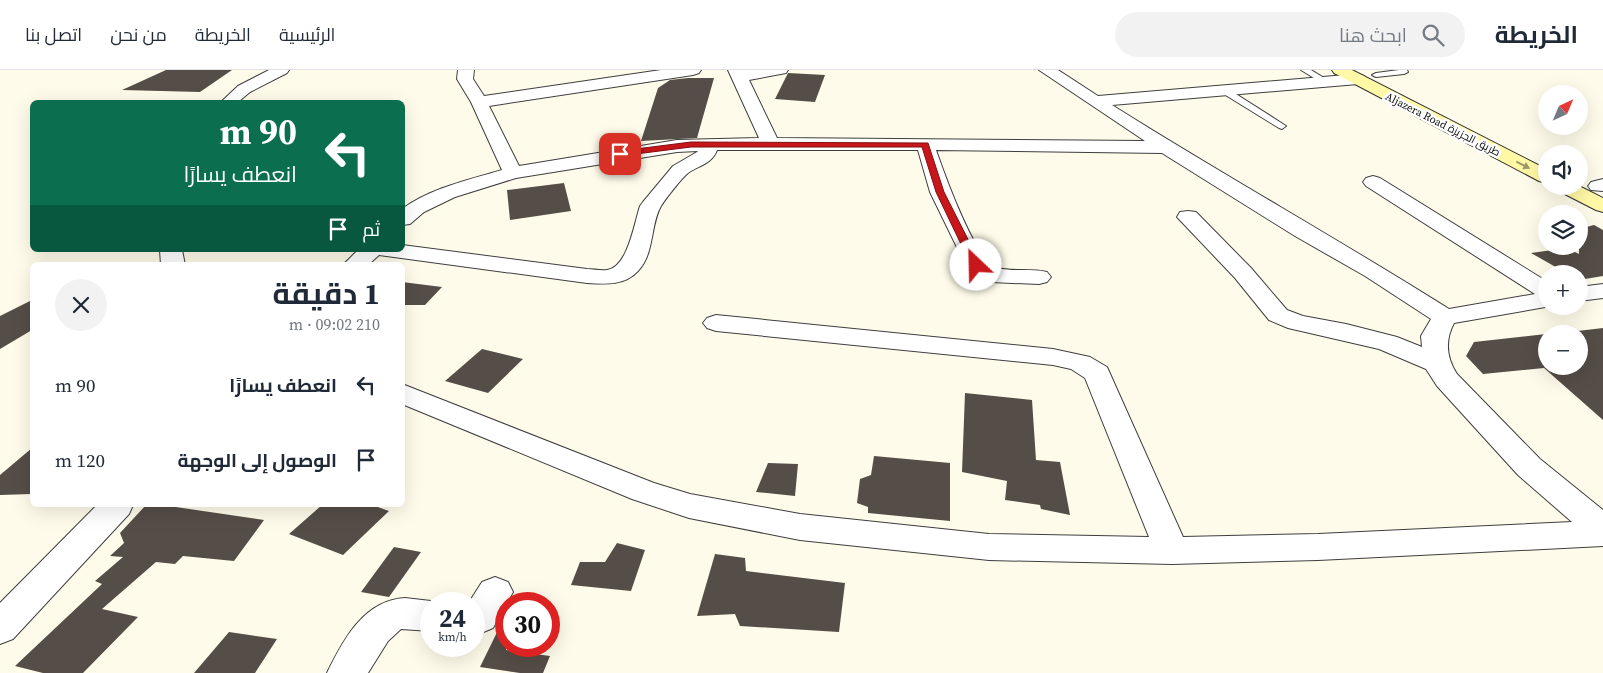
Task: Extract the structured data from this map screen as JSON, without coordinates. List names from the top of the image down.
{
  "streets": {
    "main road": ["Aljazera Road طريق الجزيزة"]
  },
  "north": "top right",
  "page": {
    "header": "الخريطة",
    "search": "ابحث هنا",
    "nav": [
      "الرئيسية",
      "الخريطة",
      "من نحن",
      "اتصل بنا"
    ],
    "map_buttons": ["+", "−"],
    "turn": ["90 m", "انعطف يسارًا"],
    "then": "ثم",
    "heading": ["1 دقيقة", "210 m · 09:02"],
    "list": [
      {
        "name": "انعطف يسارًا",
        "value": "90 m"
      },
      {
        "name": "الوصول إلى الوجهة",
        "value": "120 m"
      }
    ],
    "speed": "24 km/h",
    "limit": "30"
  }
}
